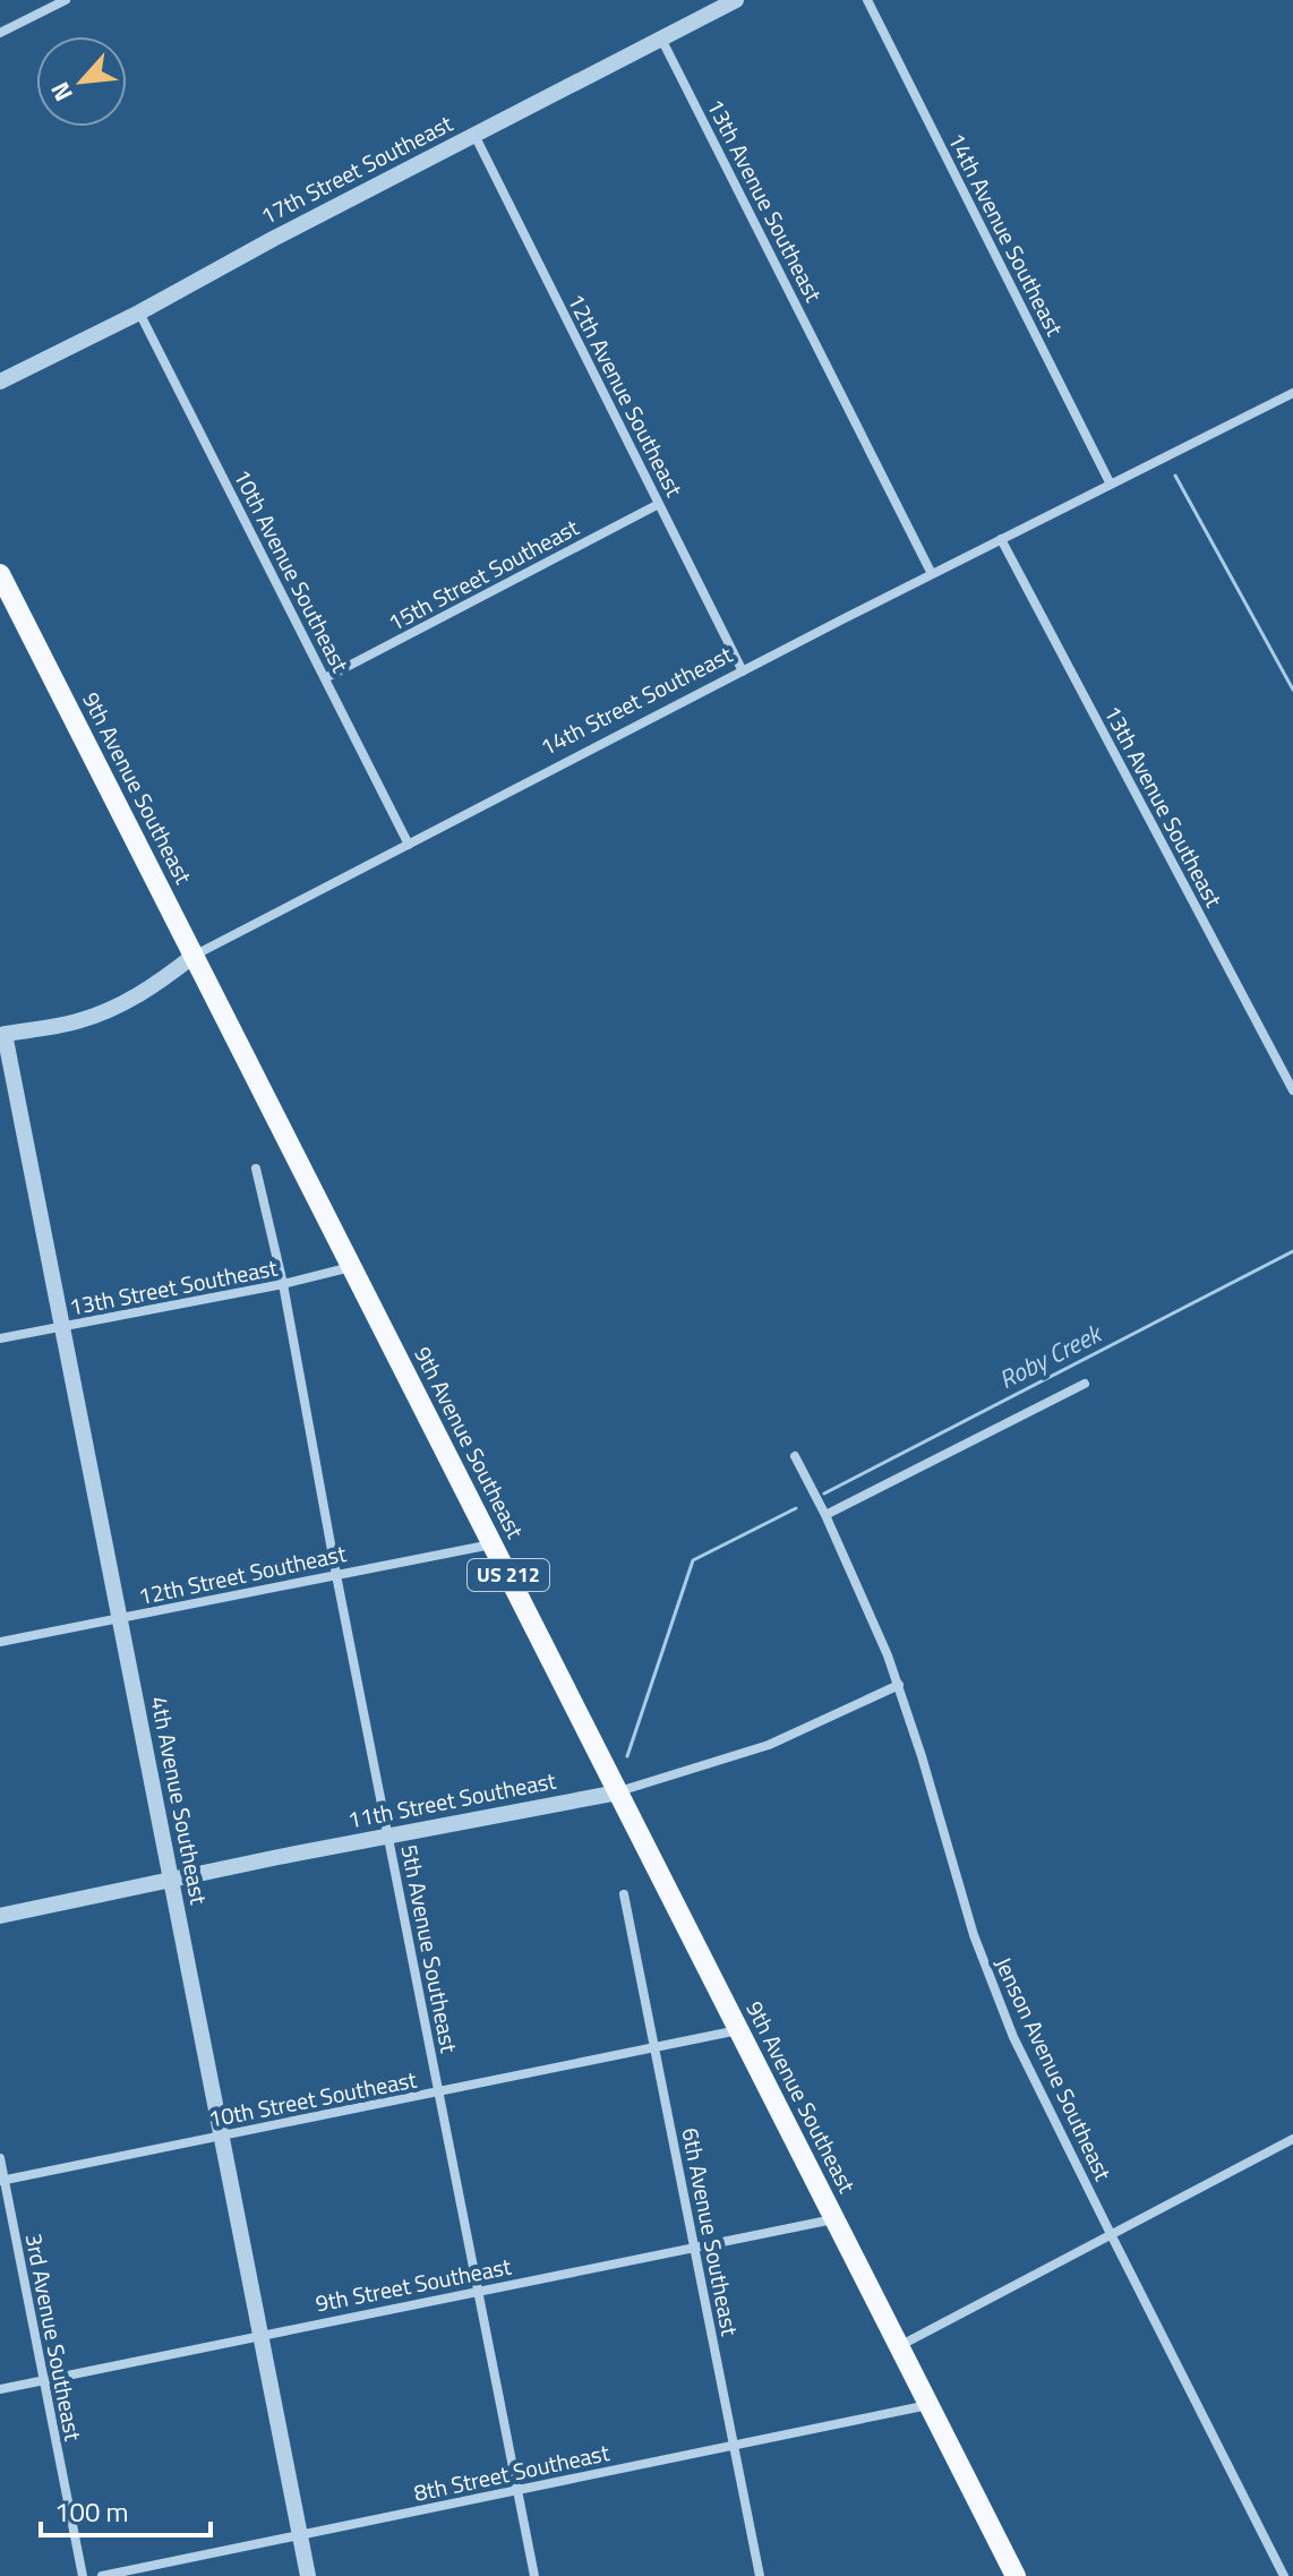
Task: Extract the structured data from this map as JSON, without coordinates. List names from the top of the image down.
{
  "streets": {
    "main road": ["9th Avenue Southeast", "US 212"],
    "street": [
      "17th Street Southeast",
      "13th Avenue Southeast",
      "14th Avenue Southeast",
      "12th Avenue Southeast",
      "10th Avenue Southeast",
      "15th Street Southeast",
      "14th Street Southeast",
      "13th Street Southeast",
      "12th Street Southeast",
      "4th Avenue Southeast",
      "11th Street Southeast",
      "5th Avenue Southeast",
      "Jenson Avenue Southeast",
      "10th Street Southeast",
      "6th Avenue Southeast",
      "9th Street Southeast",
      "3rd Avenue Southeast",
      "8th Street Southeast"
    ]
  },
  "crossings": [
    ["17th Street Southeast", "13th Avenue Southeast"],
    ["17th Street Southeast", "12th Avenue Southeast"],
    ["17th Street Southeast", "10th Avenue Southeast"],
    ["13th Avenue Southeast", "14th Street Southeast"],
    ["14th Avenue Southeast", "14th Street Southeast"],
    ["12th Avenue Southeast", "15th Street Southeast"],
    ["12th Avenue Southeast", "14th Street Southeast"],
    ["10th Avenue Southeast", "15th Street Southeast"],
    ["10th Avenue Southeast", "14th Street Southeast"],
    ["14th Street Southeast", "9th Avenue Southeast"],
    ["14th Street Southeast", "4th Avenue Southeast"],
    ["9th Avenue Southeast", "13th Street Southeast"],
    ["9th Avenue Southeast", "12th Street Southeast"],
    ["9th Avenue Southeast", "11th Street Southeast"],
    ["9th Avenue Southeast", "10th Street Southeast"],
    ["9th Avenue Southeast", "9th Street Southeast"],
    ["9th Avenue Southeast", "8th Street Southeast"],
    ["13th Street Southeast", "4th Avenue Southeast"],
    ["13th Street Southeast", "5th Avenue Southeast"],
    ["12th Street Southeast", "4th Avenue Southeast"],
    ["12th Street Southeast", "5th Avenue Southeast"],
    ["4th Avenue Southeast", "11th Street Southeast"],
    ["4th Avenue Southeast", "10th Street Southeast"],
    ["4th Avenue Southeast", "9th Street Southeast"],
    ["4th Avenue Southeast", "8th Street Southeast"],
    ["11th Street Southeast", "5th Avenue Southeast"],
    ["11th Street Southeast", "Jenson Avenue Southeast"],
    ["5th Avenue Southeast", "10th Street Southeast"],
    ["5th Avenue Southeast", "9th Street Southeast"],
    ["5th Avenue Southeast", "8th Street Southeast"],
    ["10th Street Southeast", "6th Avenue Southeast"],
    ["10th Street Southeast", "3rd Avenue Southeast"],
    ["6th Avenue Southeast", "9th Street Southeast"],
    ["6th Avenue Southeast", "8th Street Southeast"],
    ["9th Street Southeast", "3rd Avenue Southeast"]
  ],
  "water": ["Roby Creek"],
  "scale_bar": "100 m",
  "north": "bottom left"
}
